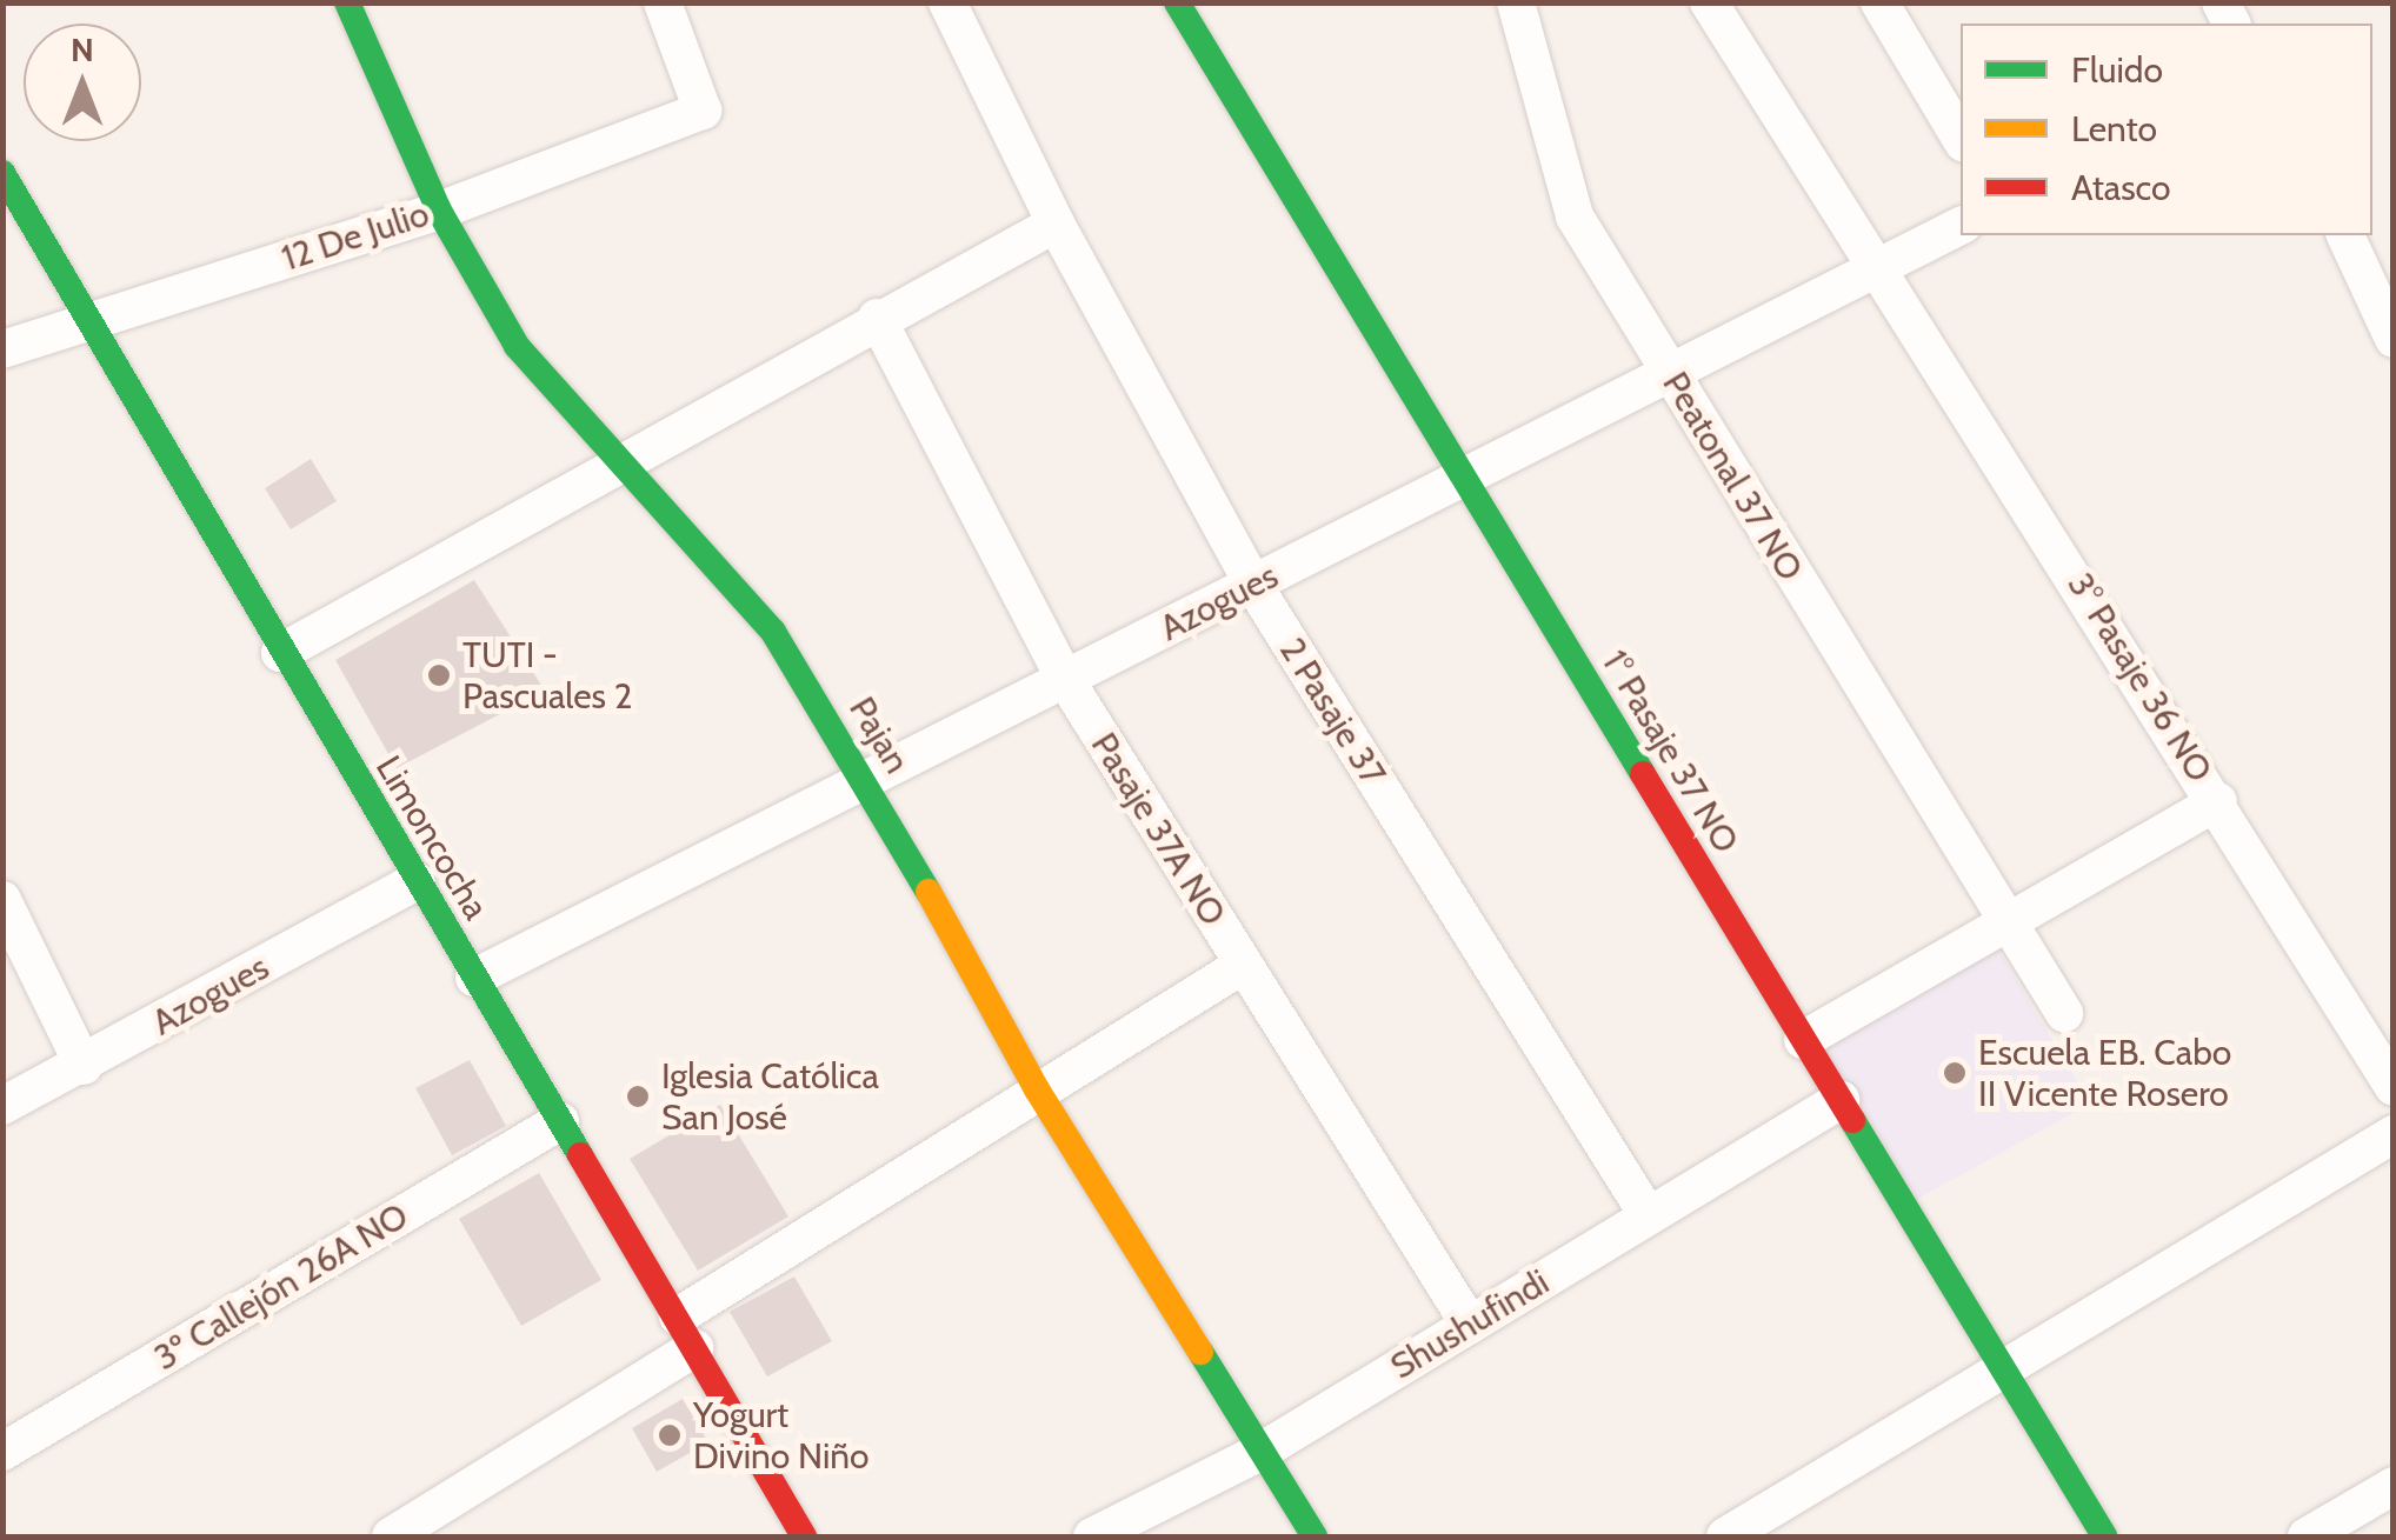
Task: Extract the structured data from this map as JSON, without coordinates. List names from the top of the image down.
{
  "streets": {
    "street": [
      "12 De Julio",
      "Peatonal 37 NO",
      "Azogues",
      "3° Pasaje 36 NO",
      "2 Pasaje 37",
      "Pajan",
      "1° Pasaje 37 NO",
      "Pasaje 37A NO",
      "Limoncocha",
      "3º Callejón 26A NO",
      "Shushufindi"
    ]
  },
  "crossings": [
    ["12 De Julio", "Pajan"],
    ["12 De Julio", "Limoncocha"],
    ["Peatonal 37 NO", "Azogues"],
    ["Azogues", "3° Pasaje 36 NO"],
    ["Azogues", "2 Pasaje 37"],
    ["Azogues", "Pajan"],
    ["Azogues", "1° Pasaje 37 NO"],
    ["Azogues", "Pasaje 37A NO"],
    ["Azogues", "Limoncocha"],
    ["2 Pasaje 37", "Shushufindi"],
    ["Pajan", "Shushufindi"],
    ["1° Pasaje 37 NO", "Shushufindi"],
    ["Pasaje 37A NO", "Shushufindi"],
    ["Limoncocha", "3º Callejón 26A NO"]
  ],
  "places": [
    "TUTI - Pascuales 2",
    "Escuela EB. Cabo II Vicente Rosero",
    "Iglesia Católica San José",
    "Yogurt Divino Niño"
  ],
  "legend": ["Fluido", "Lento", "Atasco"],
  "north": "top"
}
